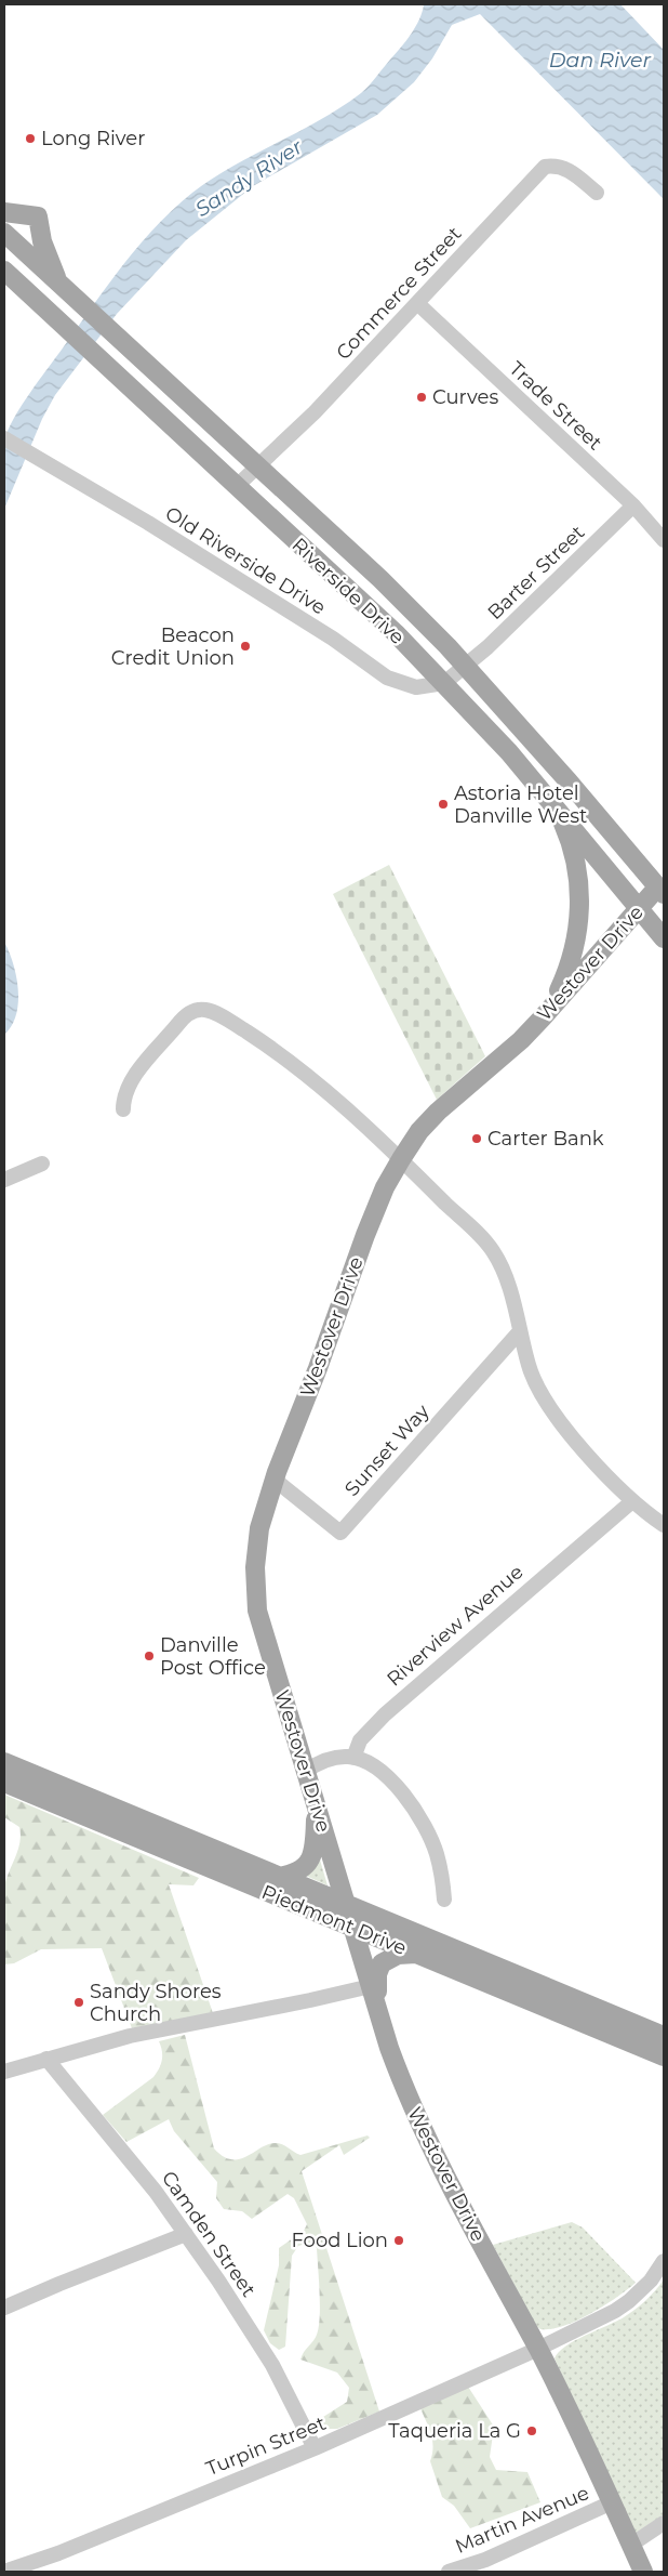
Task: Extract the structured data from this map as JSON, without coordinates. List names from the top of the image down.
{
  "streets": {
    "main road": ["Riverside Drive", "Westover Drive", "Piedmont Drive"],
    "street": [
      "Commerce Street",
      "Trade Street",
      "Old Riverside Drive",
      "Barter Street",
      "Sunset Way",
      "Riverview Avenue",
      "Camden Street",
      "Turpin Street",
      "Martin Avenue"
    ]
  },
  "crossings": [
    ["Commerce Street", "Trade Street"],
    ["Commerce Street", "Riverside Drive"],
    ["Trade Street", "Barter Street"],
    ["Old Riverside Drive", "Barter Street"],
    ["Old Riverside Drive", "Riverside Drive"],
    ["Barter Street", "Riverside Drive"],
    ["Riverside Drive", "Westover Drive"],
    ["Westover Drive", "Sunset Way"],
    ["Westover Drive", "Piedmont Drive"],
    ["Westover Drive", "Turpin Street"],
    ["Westover Drive", "Martin Avenue"],
    ["Camden Street", "Turpin Street"]
  ],
  "water": ["Dan River", "Sandy River"],
  "places": [
    "Long River",
    "Curves",
    "Beacon Credit Union",
    "Astoria Hotel Danville West",
    "Carter Bank",
    "Danville Post Office",
    "Sandy Shores Church",
    "Food Lion",
    "Taqueria La G"
  ]
}
